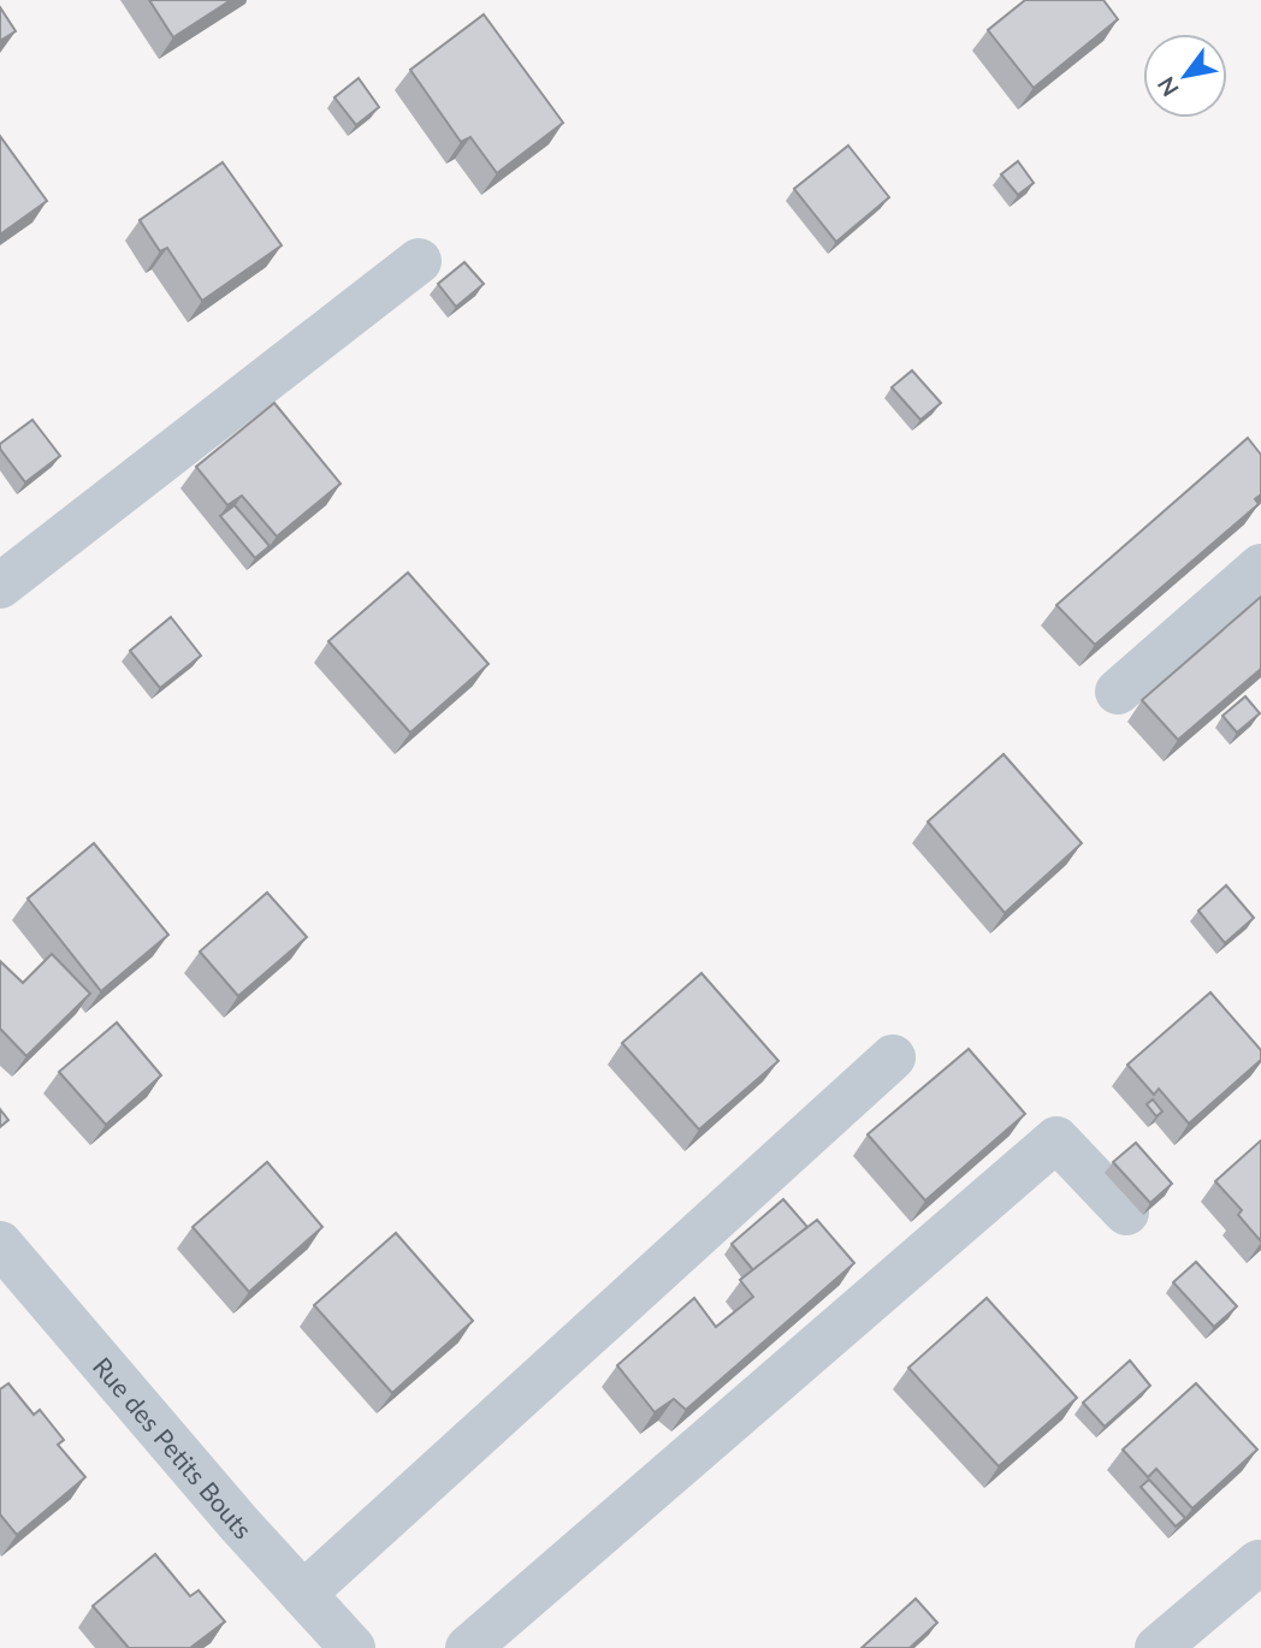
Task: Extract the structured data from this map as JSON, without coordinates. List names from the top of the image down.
{
  "streets": {
    "street": ["Rue des Petits Bouts"]
  },
  "north": "bottom left"
}
